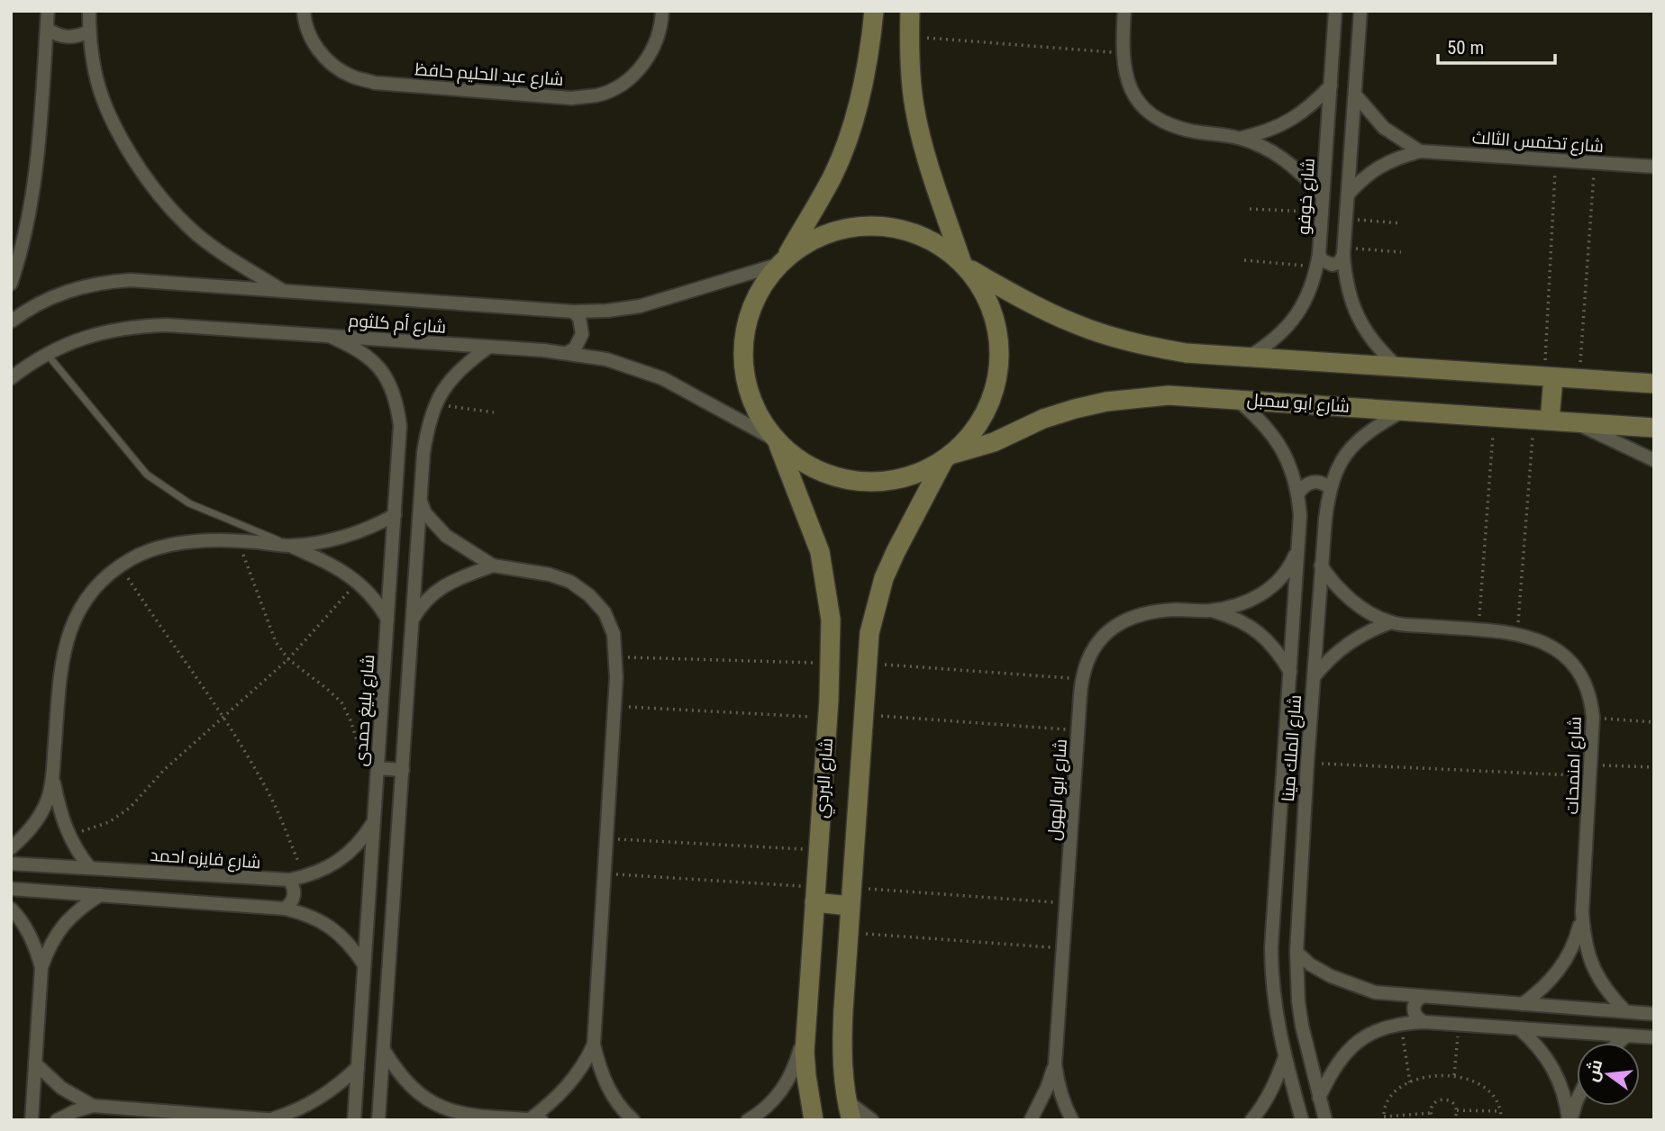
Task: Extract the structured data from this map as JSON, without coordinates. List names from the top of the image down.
{
  "streets": {
    "street": [
      "شارع عبد الحليم حافظ",
      "شارع تحتمس الثالث",
      "شارع خوفو",
      "شارع أم كلثوم",
      "شارع ابو سمبل",
      "شارع بليغ حمدى",
      "شارع الملك مينا",
      "شارع امنمحات",
      "شارع البردي",
      "شارع ابو الهول",
      "شارع فايزه احمد"
    ]
  },
  "crossings": [
    ["شارع أم كلثوم", "شارع بليغ حمدى"],
    ["شارع أم كلثوم", "شارع البردي"],
    ["شارع ابو سمبل", "شارع الملك مينا"],
    ["شارع ابو سمبل", "شارع البردي"],
    ["شارع بليغ حمدى", "شارع فايزه احمد"],
    ["شارع الملك مينا", "شارع امنمحات"],
    ["شارع الملك مينا", "شارع ابو الهول"]
  ],
  "scale_bar": "50 m",
  "north": "left"
}
